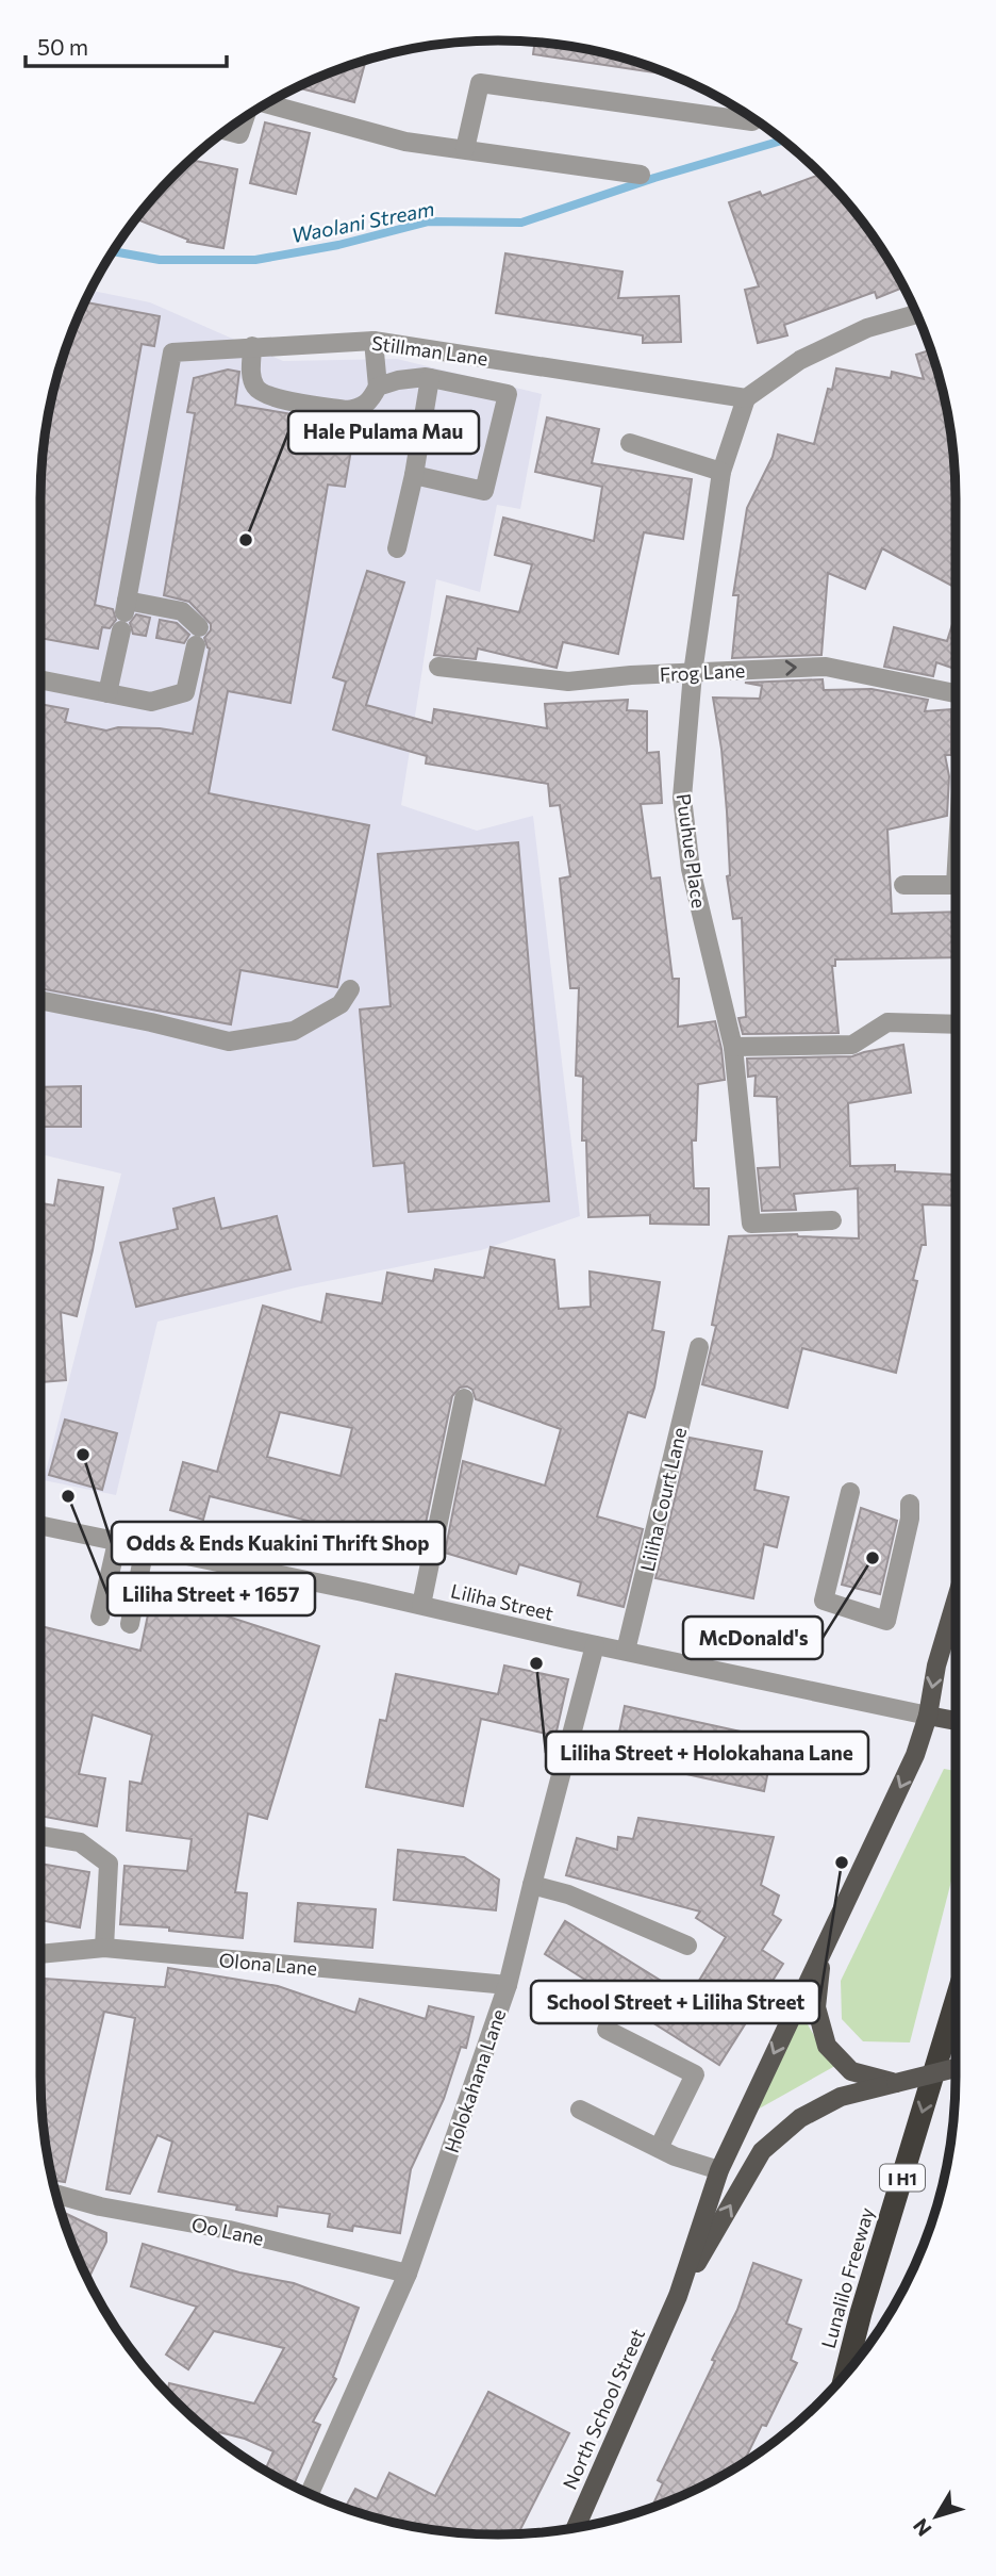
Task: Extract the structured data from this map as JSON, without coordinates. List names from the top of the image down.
{
  "streets": {
    "highway": ["I H1", "Lunalilo Freeway"],
    "main road": ["Liliha Street", "North School Street"],
    "street": [
      "Stillman Lane",
      "Frog Lane",
      "Puuhue Place",
      "Liliha Court Lane",
      "Olona Lane",
      "Holokahana Lane",
      "Oo Lane"
    ]
  },
  "crossings": [
    ["Stillman Lane", "Puuhue Place"],
    ["Frog Lane", "Puuhue Place"],
    ["Liliha Court Lane", "Liliha Street"],
    ["Liliha Street", "Holokahana Lane"],
    ["Liliha Street", "North School Street"],
    ["Olona Lane", "Holokahana Lane"],
    ["Holokahana Lane", "Oo Lane"]
  ],
  "one_way": ["Frog Lane", "Lunalilo Freeway"],
  "water": ["Waolani Stream"],
  "places": [
    "Hale Pulama Mau",
    "Odds & Ends Kuakini Thrift Shop",
    "Liliha Street + 1657",
    "McDonald's",
    "Liliha Street + Holokahana Lane",
    "School Street + Liliha Street"
  ],
  "scale_bar": "50 m",
  "north": "bottom left"
}
